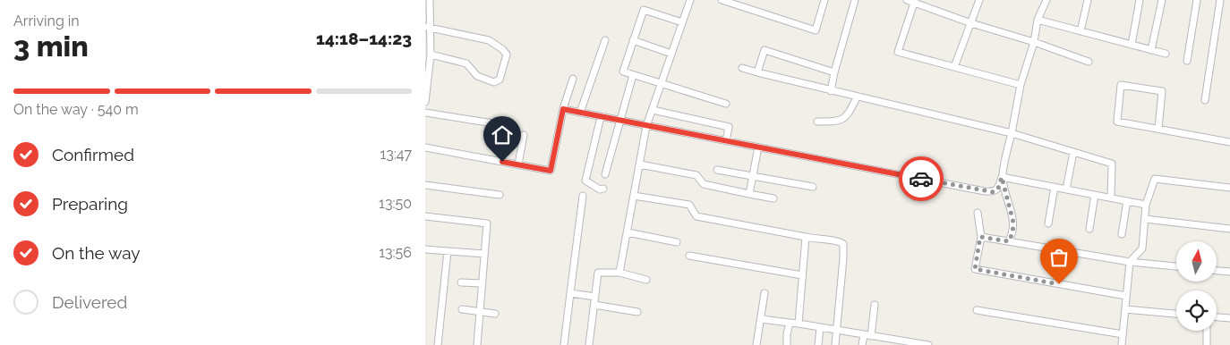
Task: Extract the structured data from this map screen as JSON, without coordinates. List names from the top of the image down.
{
  "north": "top",
  "page": {
    "heading": ["3 min", "Arriving in", "14:18–14:23"],
    "bar": "On the way · 540 m",
    "list": [
      ["Confirmed", "13:47"],
      ["Preparing", "13:50"],
      ["On the way", "13:56"],
      "Delivered"
    ]
  }
}
